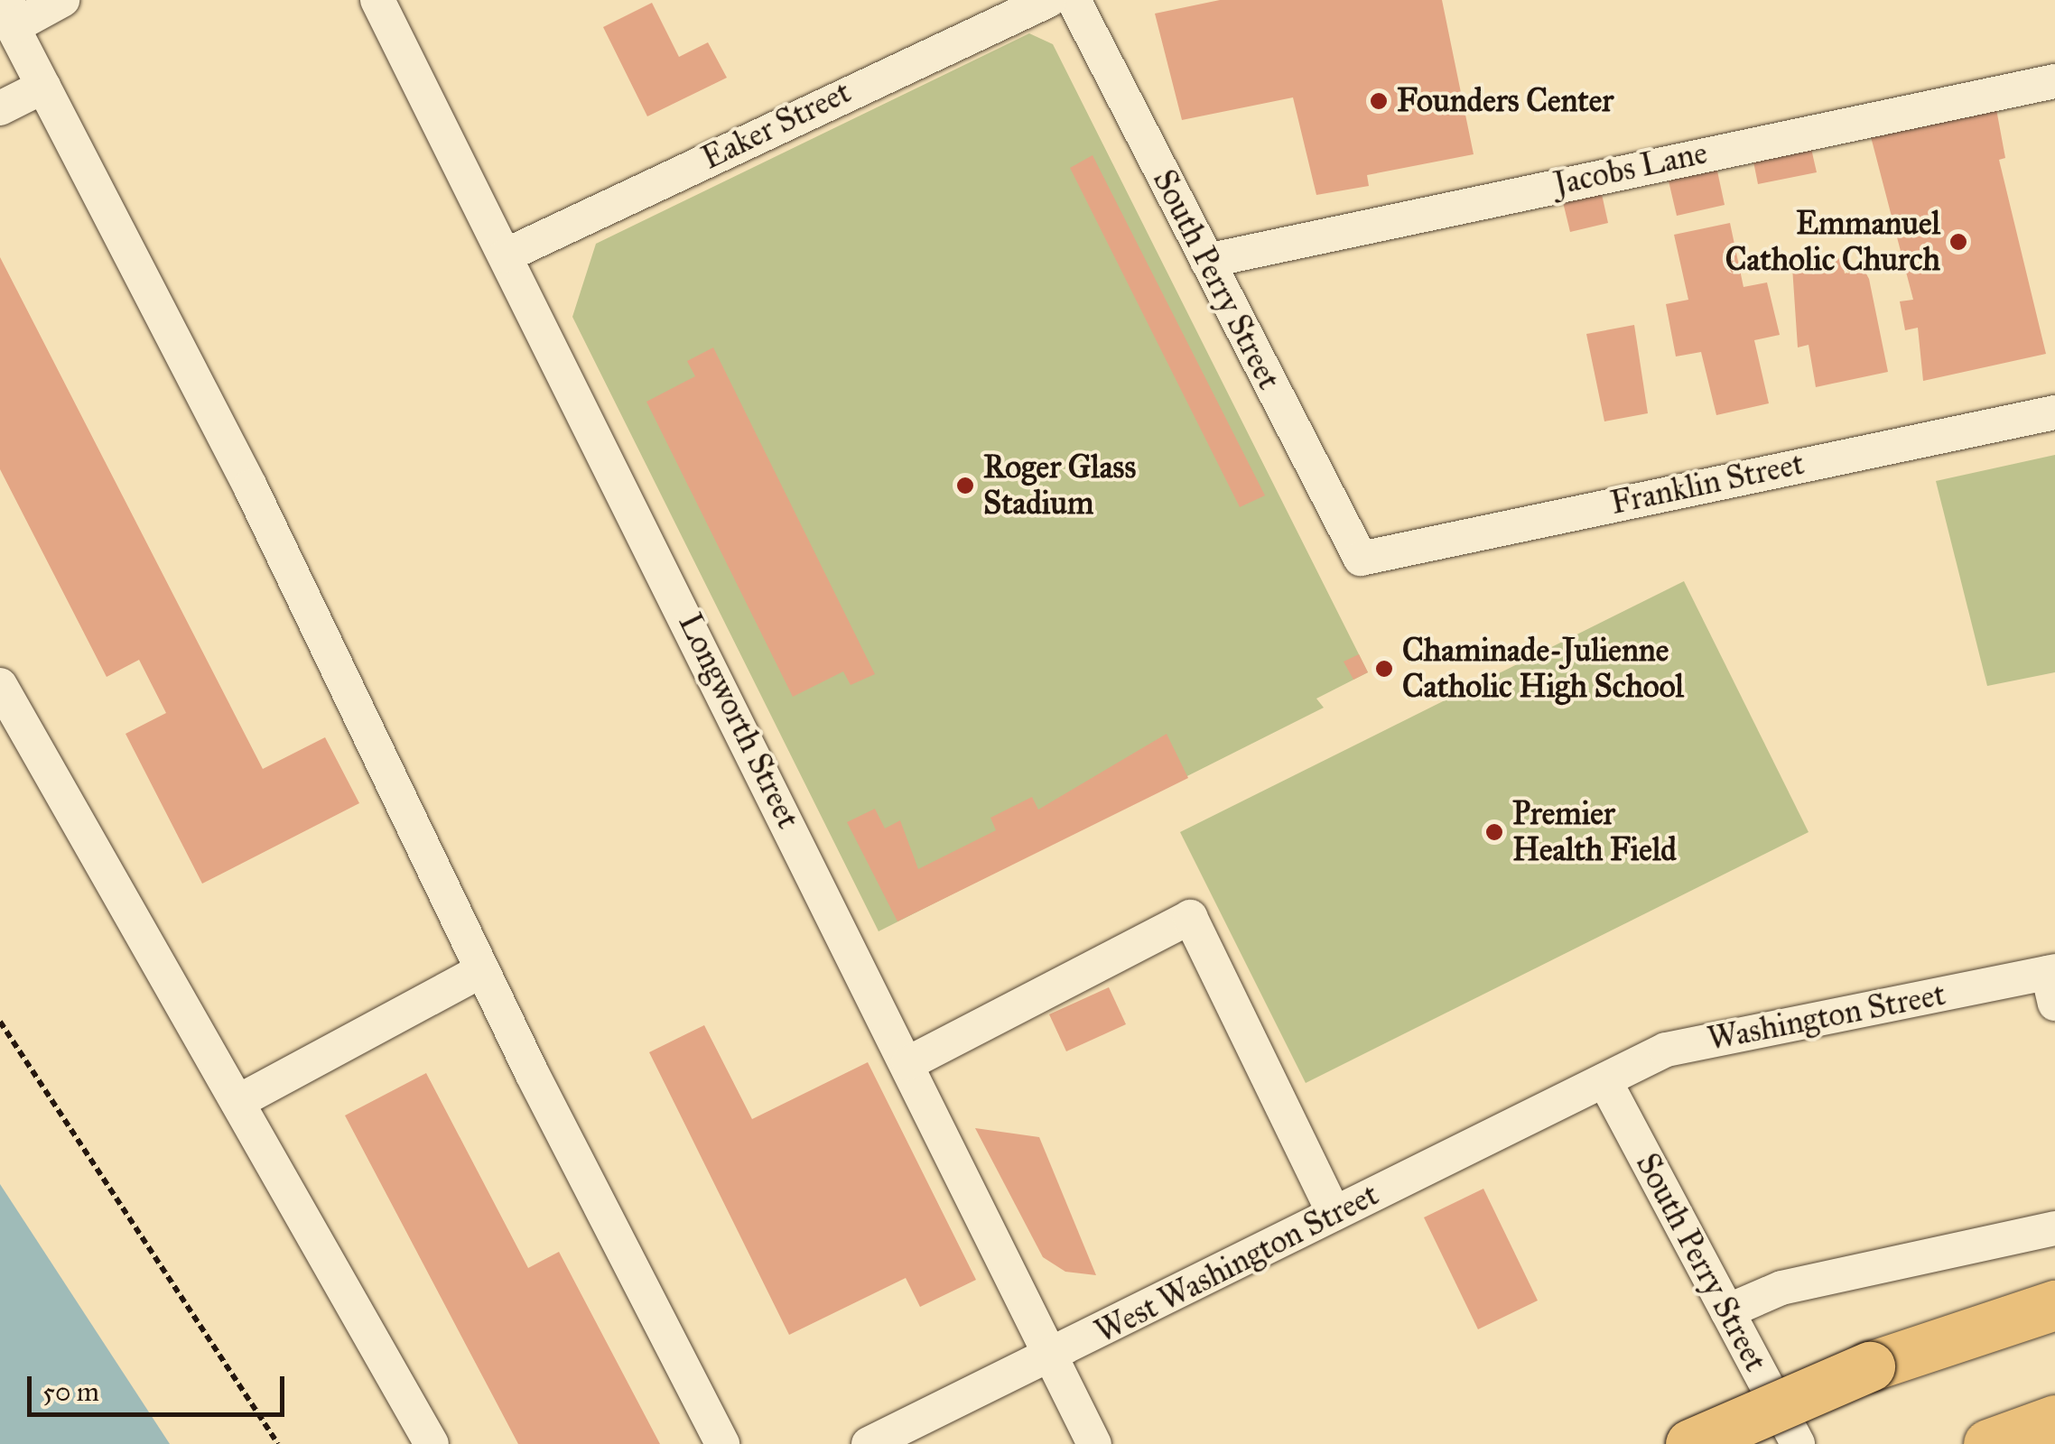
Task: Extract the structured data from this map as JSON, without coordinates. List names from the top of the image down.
{
  "streets": {
    "street": [
      "Eaker Street",
      "Jacobs Lane",
      "South Perry Street",
      "Franklin Street",
      "Longworth Street",
      "Washington Street",
      "West Washington Street"
    ]
  },
  "crossings": [
    ["Eaker Street", "Longworth Street"],
    ["Jacobs Lane", "South Perry Street"],
    ["South Perry Street", "Franklin Street"],
    ["South Perry Street", "Washington Street"],
    ["South Perry Street", "West Washington Street"],
    ["Longworth Street", "West Washington Street"],
    ["Washington Street", "West Washington Street"]
  ],
  "places": [
    "Founders Center",
    "Emmanuel Catholic Church",
    "Roger Glass Stadium",
    "Chaminade-Julienne Catholic High School",
    "Premier Health Field"
  ],
  "scale_bar": "50 m"
}
